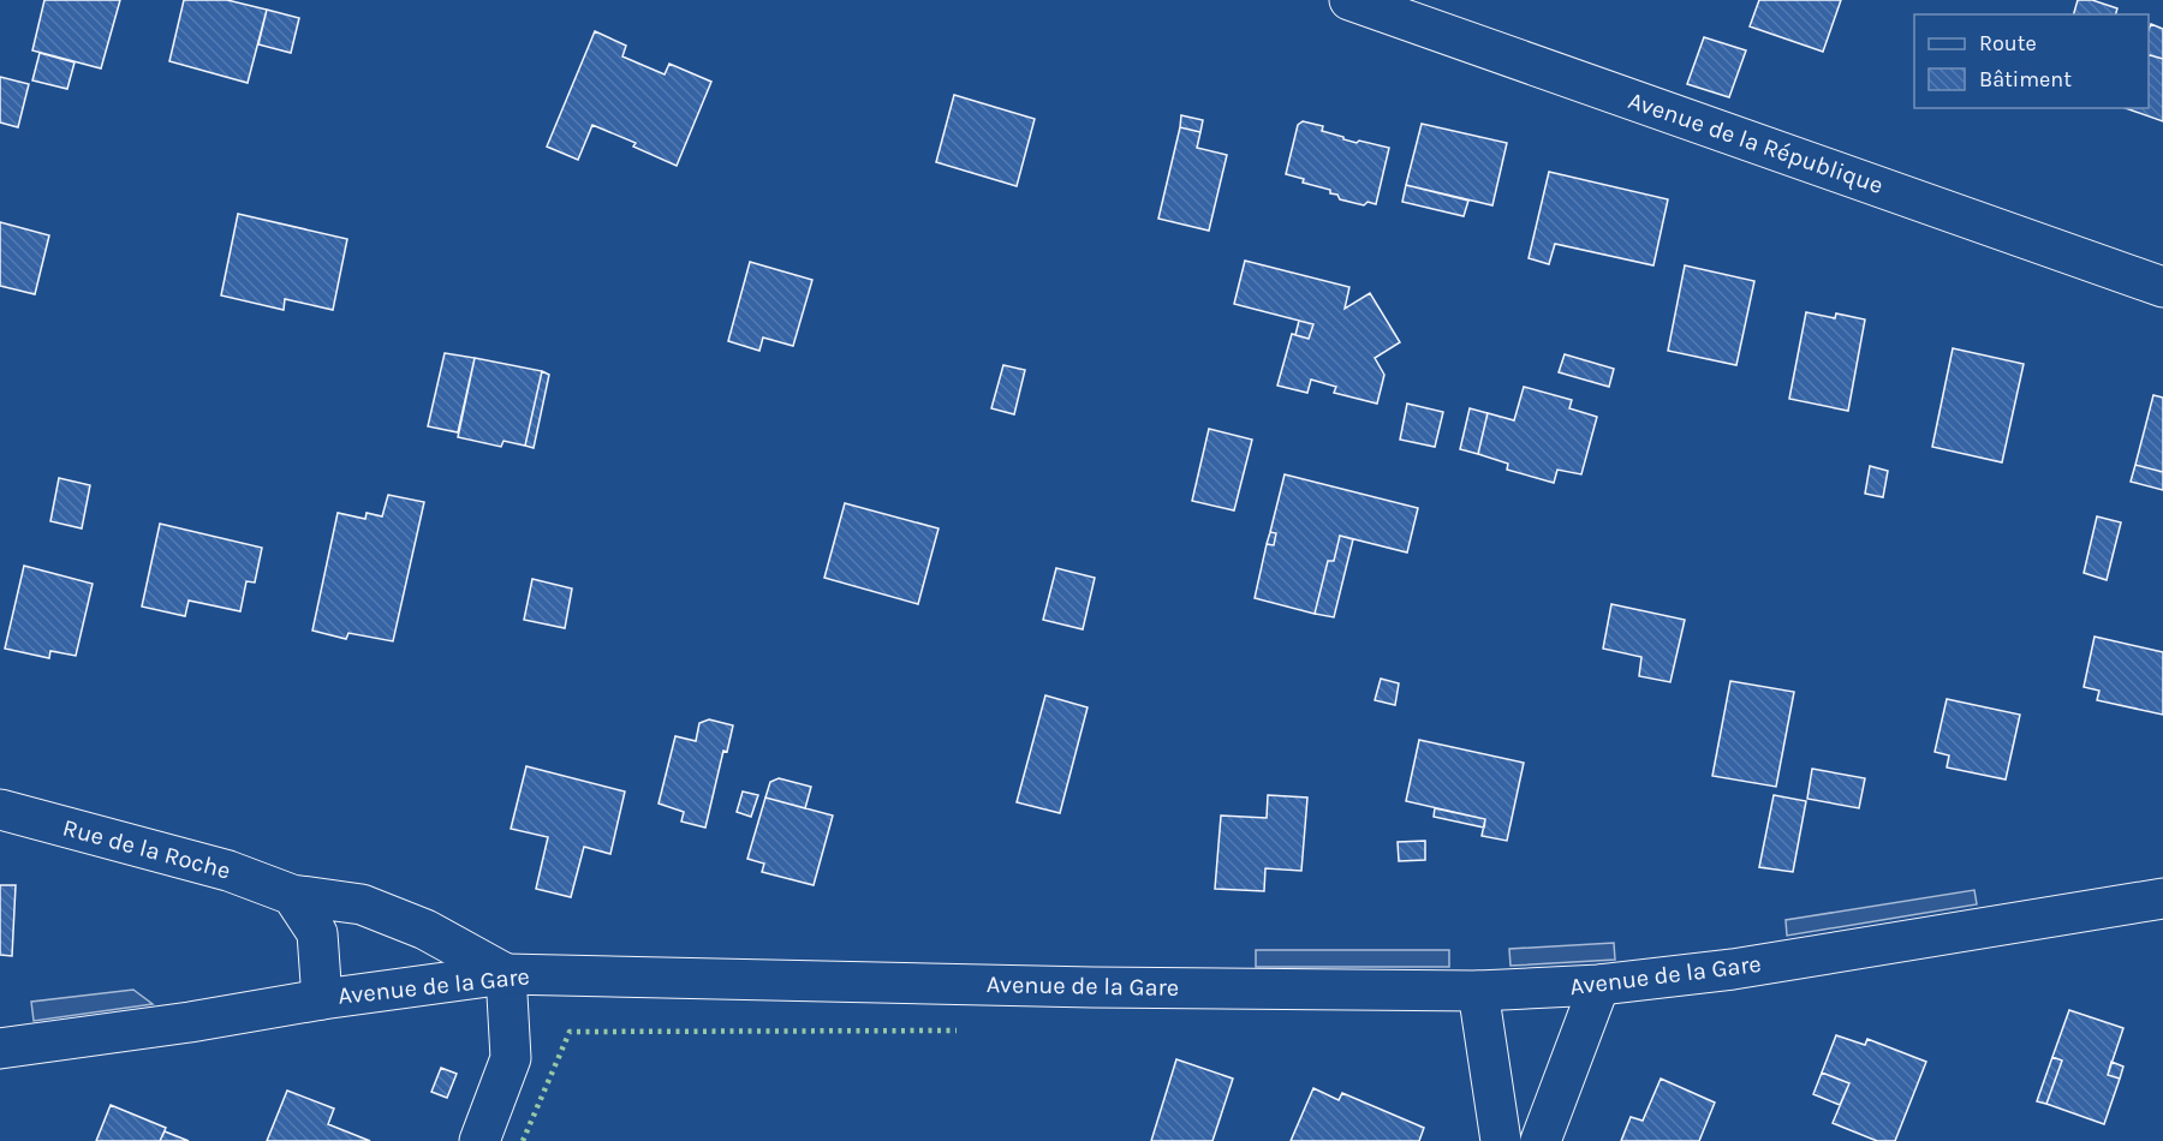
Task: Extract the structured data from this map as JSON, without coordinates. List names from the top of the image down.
{
  "streets": {
    "street": ["Avenue de la République", "Rue de la Roche", "Avenue de la Gare"]
  },
  "crossings": [
    ["Rue de la Roche", "Avenue de la Gare"]
  ],
  "legend": ["Route", "Bâtiment"]
}
